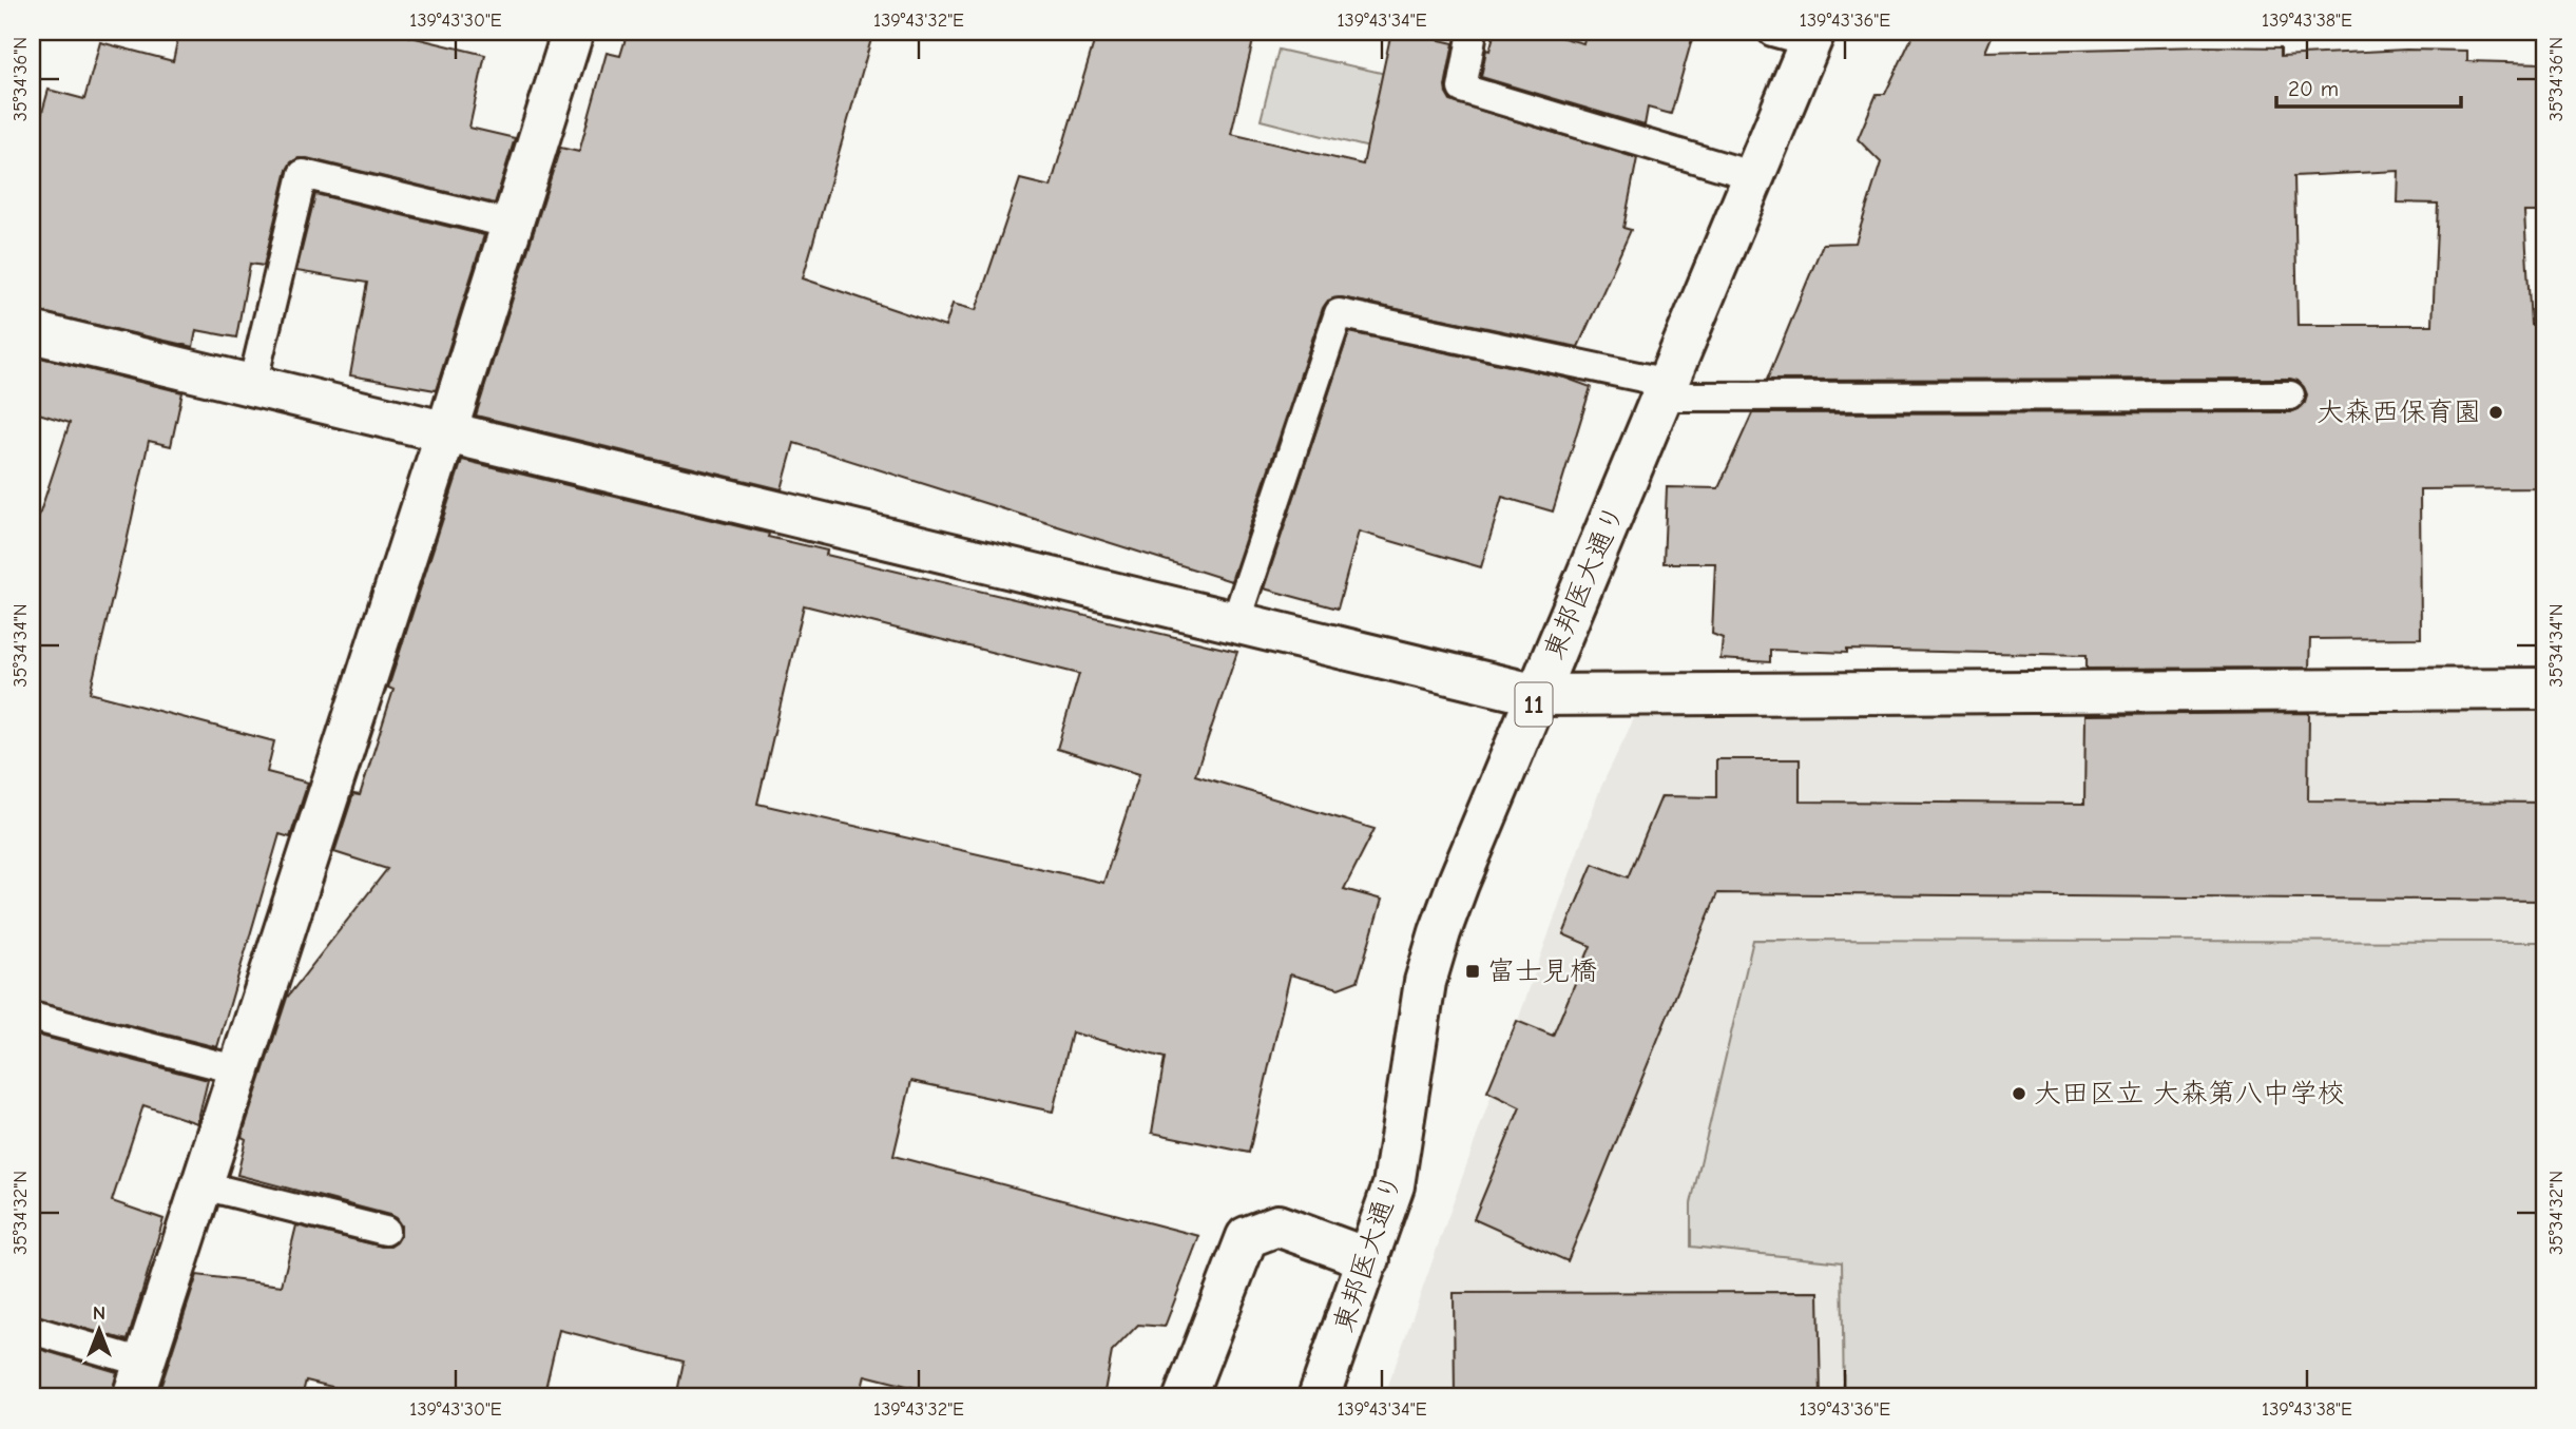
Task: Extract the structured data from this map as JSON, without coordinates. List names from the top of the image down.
{
  "streets": {
    "street": ["東邦医大通り", "11"]
  },
  "places": {
    "other": ["大森西保育園", "大田区立 大森第八中学校"],
    "transit": ["富士見橋"]
  },
  "scale_bar": "20 m",
  "north": "top",
  "coordinates": [
    "139°43'30\"E",
    "139°43'32\"E",
    "139°43'34\"E",
    "139°43'36\"E",
    "139°43'38\"E",
    "35°34'36\"N",
    "35°34'34\"N",
    "35°34'32\"N"
  ]
}
